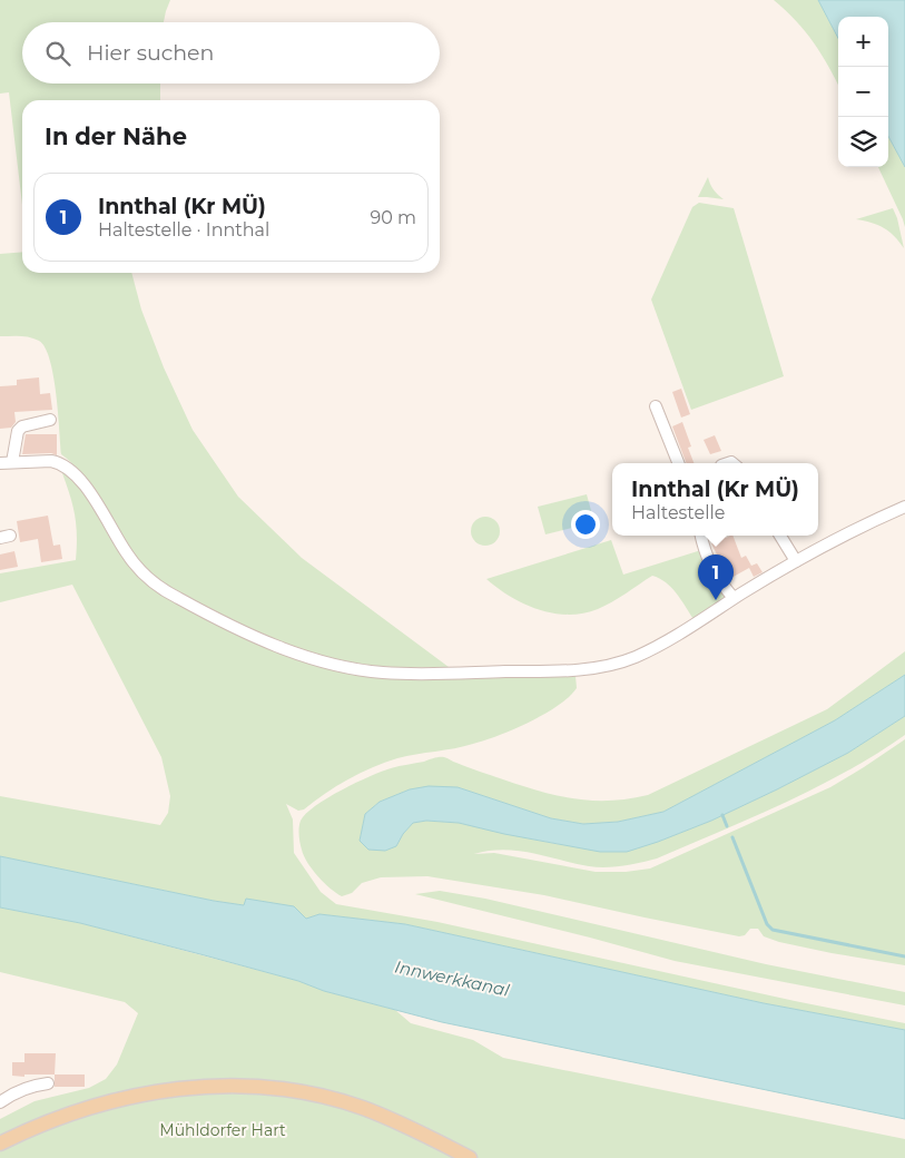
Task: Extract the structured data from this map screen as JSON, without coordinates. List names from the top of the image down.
{
  "water": ["Innwerkkanal"],
  "parks": ["Mühldorfer Hart"],
  "page": {
    "map_buttons": ["+", "−"],
    "search": "Hier suchen",
    "heading": "In der Nähe",
    "list": [
      {
        "mark": "1",
        "name": "Innthal (Kr MÜ)",
        "note": "Haltestelle · Innthal",
        "value": "90 m"
      }
    ],
    "popup": ["Innthal (Kr MÜ)", "Haltestelle"],
    "pins": "1"
  }
}
